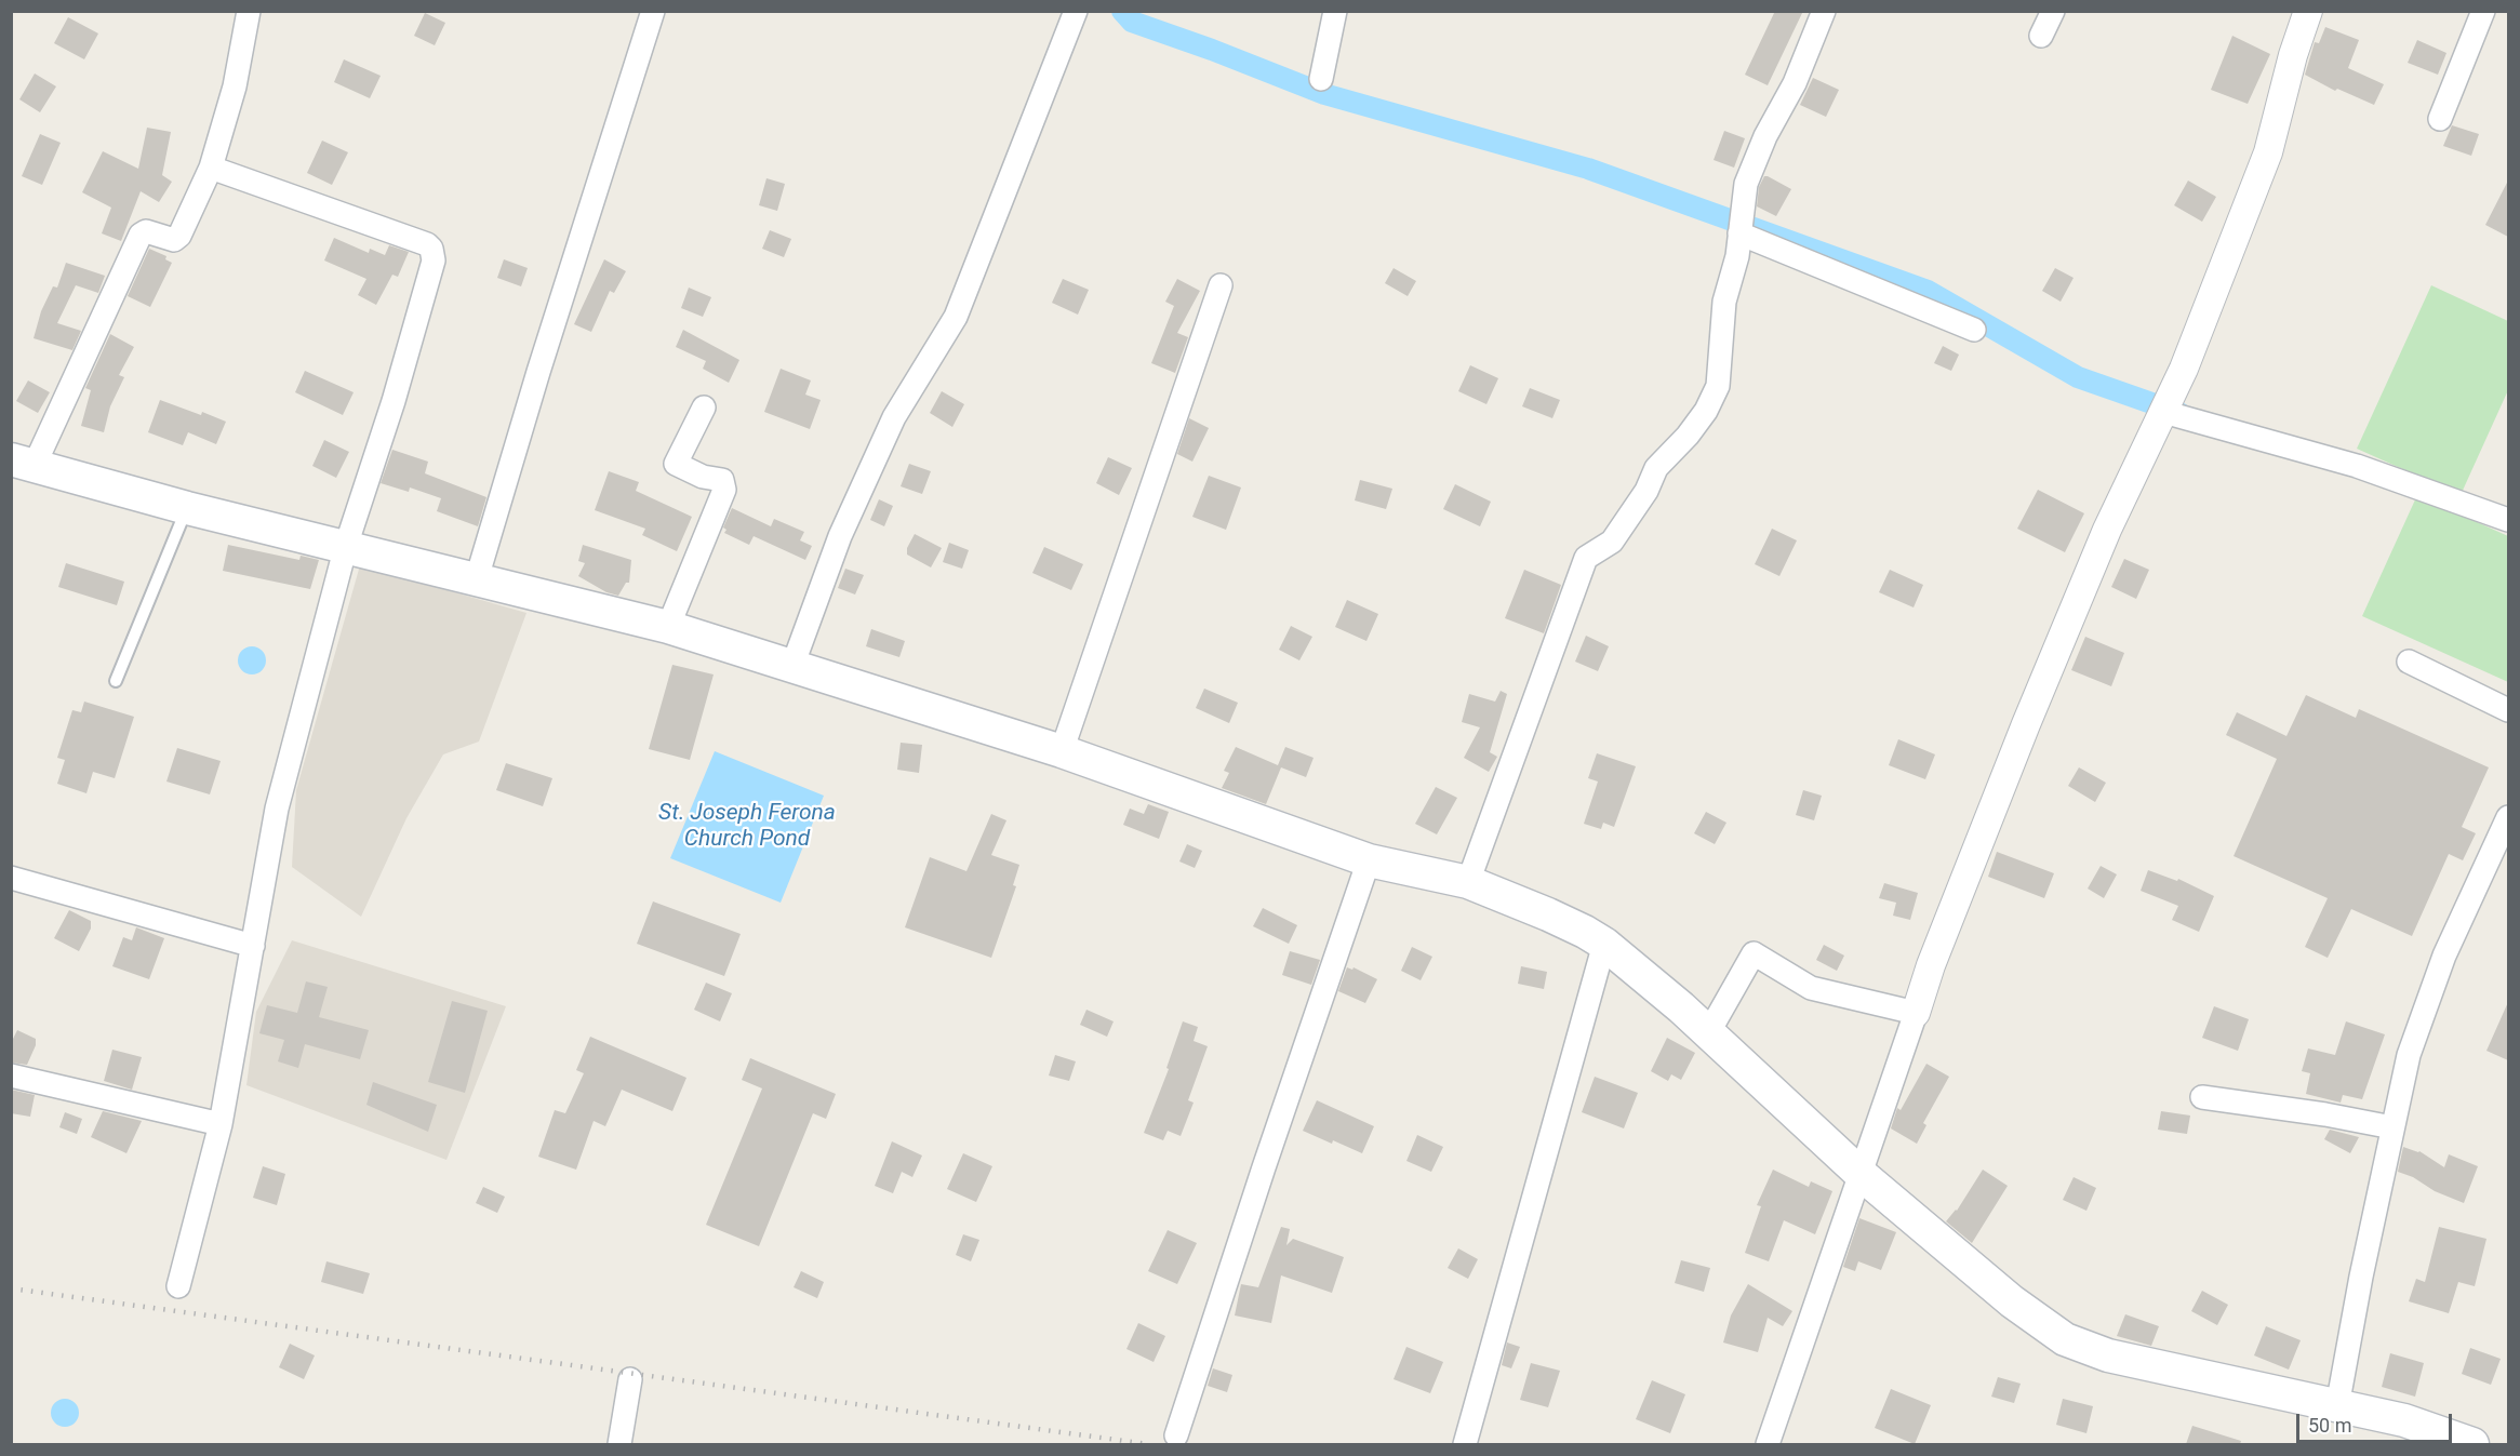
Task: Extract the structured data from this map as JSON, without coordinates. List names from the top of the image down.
{
  "water": ["St. Joseph Ferona Church Pond"],
  "scale_bar": "50 m"
}
